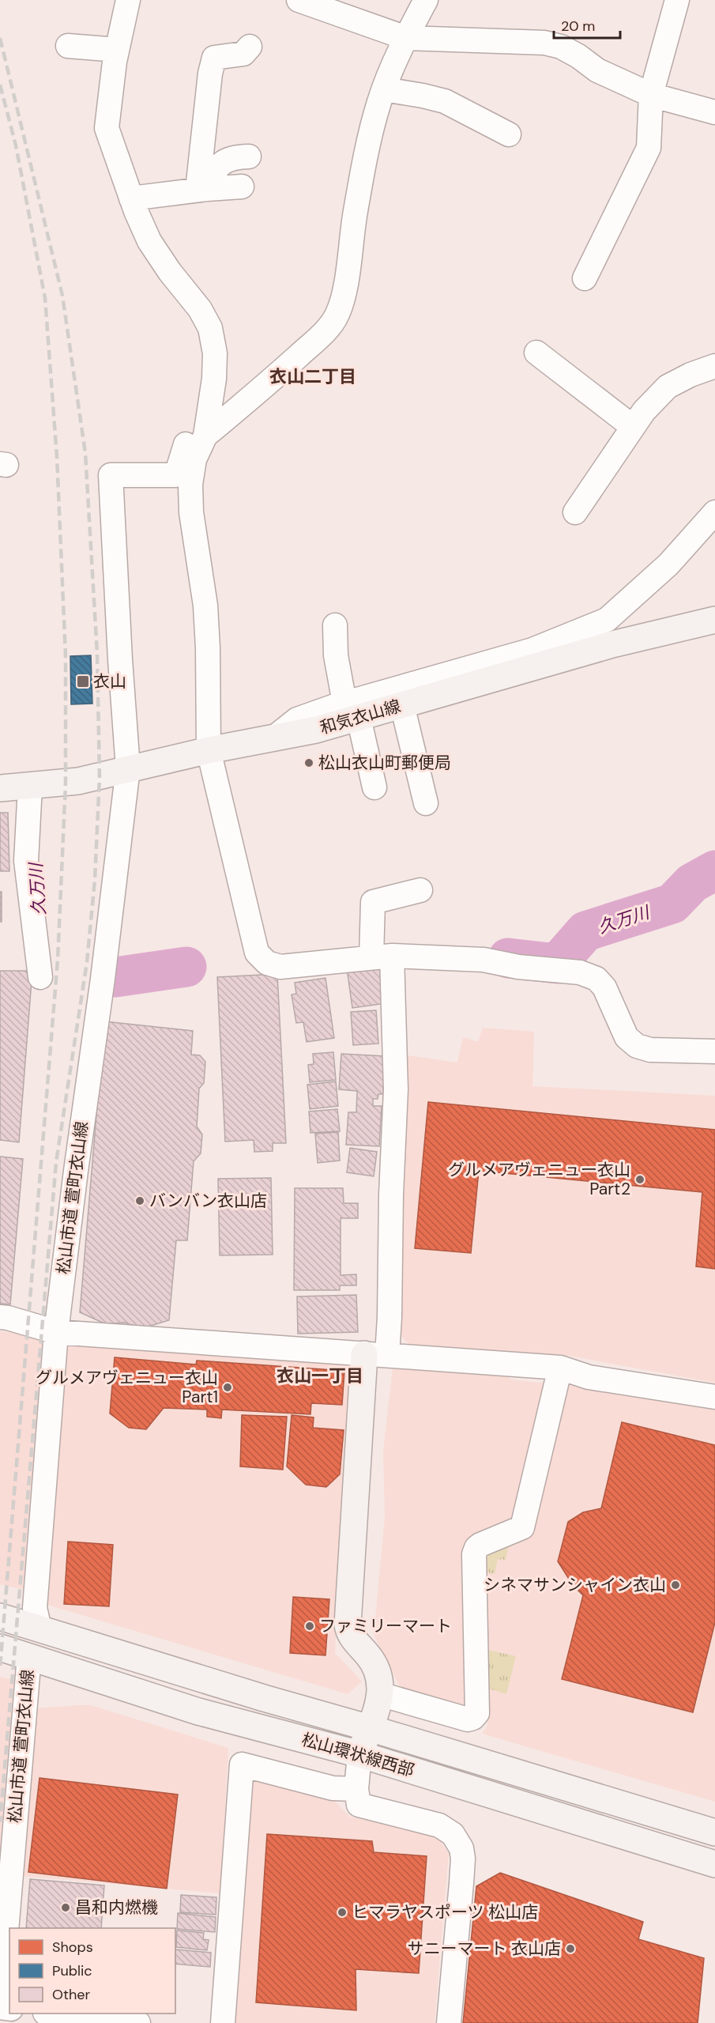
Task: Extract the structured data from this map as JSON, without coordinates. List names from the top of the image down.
{
  "streets": {
    "street": ["和気衣山線", "松山市道 萱町衣山線", "松山環状線西部"]
  },
  "crossings": [
    ["和気衣山線", "松山市道 萱町衣山線"],
    ["松山市道 萱町衣山線", "松山環状線西部"]
  ],
  "districts": ["衣山二丁目", "衣山一丁目"],
  "water": ["久万川"],
  "places": {
    "transit": ["衣山"],
    "other": [
      "松山衣山町郵便局",
      "グルメアヴェニュー衣山 Part2",
      "バンバン衣山店",
      "グルメアヴェニュー衣山 Part1",
      "シネマサンシャイン衣山",
      "ファミリーマート",
      "昌和内燃機",
      "ヒマラヤスポーツ 松山店",
      "サニーマート 衣山店"
    ]
  },
  "legend": ["Shops", "Public", "Other"],
  "scale_bar": "20 m"
}
